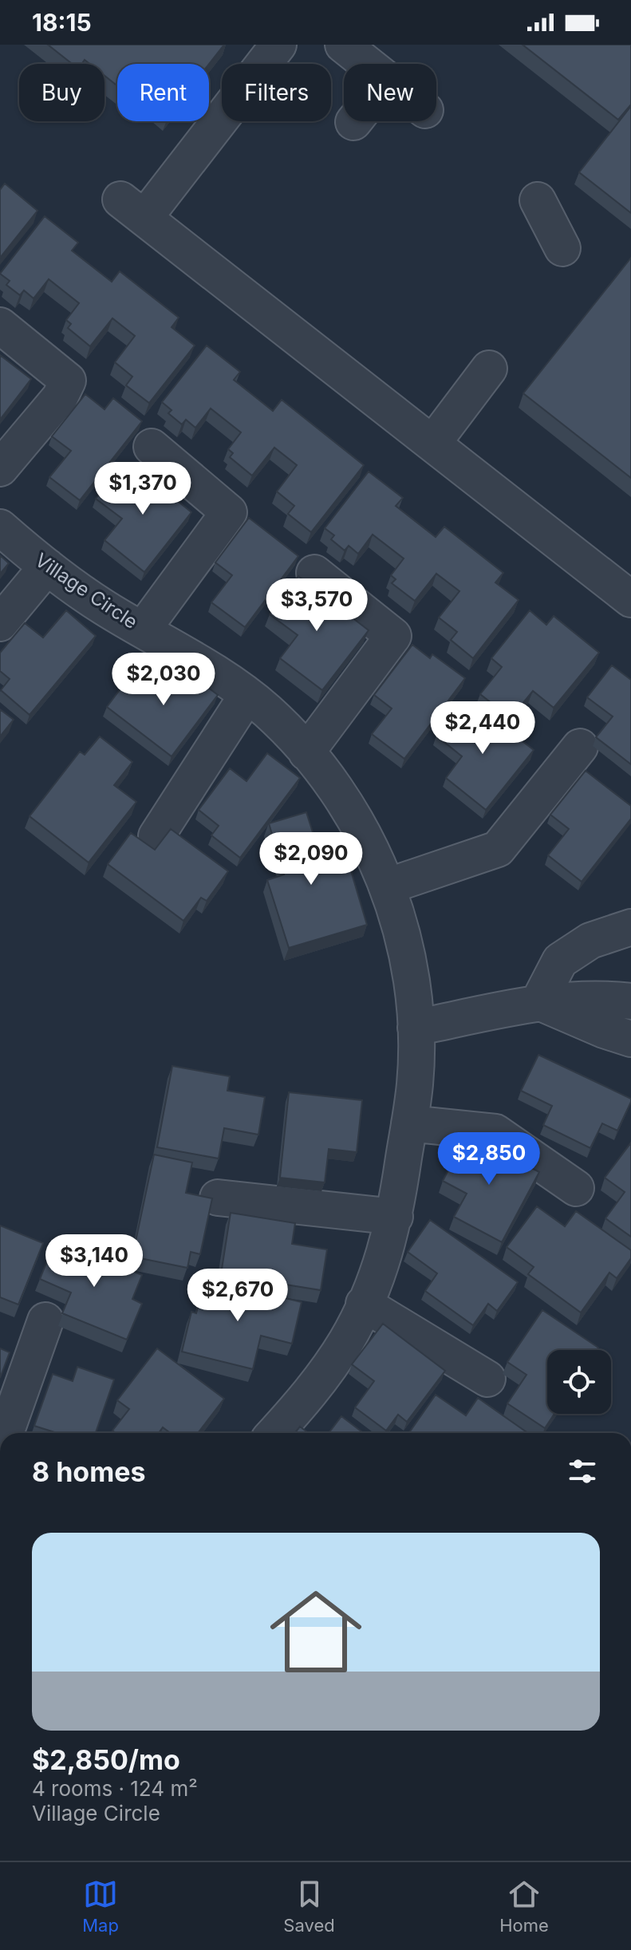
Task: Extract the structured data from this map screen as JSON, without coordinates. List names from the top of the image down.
{
  "streets": {
    "street": ["Village Circle"]
  },
  "page": {
    "status": "18:15",
    "chip": [
      "Buy",
      "Rent",
      "Filters",
      "New"
    ],
    "price": [
      "$1,370",
      "$3,570",
      "$2,030",
      "$2,440",
      "$2,090",
      "$2,850",
      "$3,140",
      "$2,670"
    ],
    "heading": "8 homes",
    "list": [
      {
        "name": "$2,850/mo",
        "note": "4 rooms · 124 m² · Village Circle"
      }
    ],
    "tabs": ["Map", "Saved", "Home"]
  }
}
